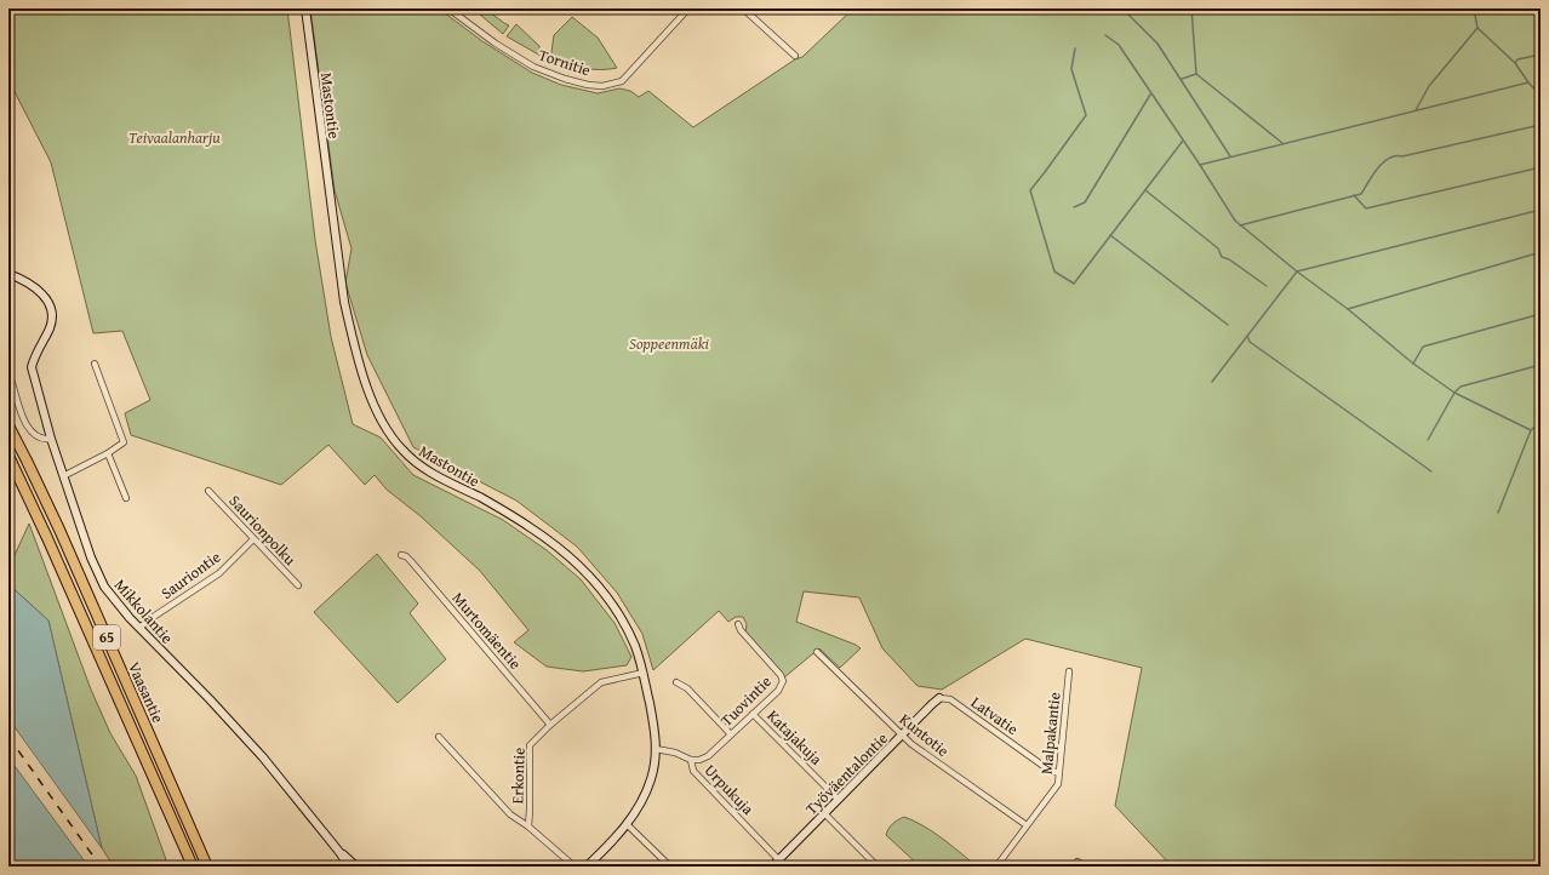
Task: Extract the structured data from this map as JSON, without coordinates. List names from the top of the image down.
{
  "streets": {
    "highway": ["65", "Vaasantie"],
    "main road": ["Mastontie", "Mikkolantie", "Työväentalontie"],
    "street": [
      "Tornitie",
      "Saurionpolku",
      "Sauriontie",
      "Murtomäentie",
      "Tuovintie",
      "Latvatie",
      "Malpakantie",
      "Kuntotie",
      "Katajakuja",
      "Erkontie",
      "Urpukuja"
    ]
  },
  "crossings": [
    ["Mastontie", "Erkontie"],
    ["Mastontie", "Urpukuja"],
    ["Saurionpolku", "Sauriontie"],
    ["Sauriontie", "Mikkolantie"],
    ["Murtomäentie", "Erkontie"],
    ["Tuovintie", "Katajakuja"],
    ["Tuovintie", "Urpukuja"],
    ["Latvatie", "Malpakantie"],
    ["Latvatie", "Työväentalontie"],
    ["Malpakantie", "Kuntotie"],
    ["Kuntotie", "Työväentalontie"],
    ["Katajakuja", "Työväentalontie"],
    ["Työväentalontie", "Urpukuja"]
  ],
  "parks": ["Teivaalanharju", "Soppeenmäki"]
}
